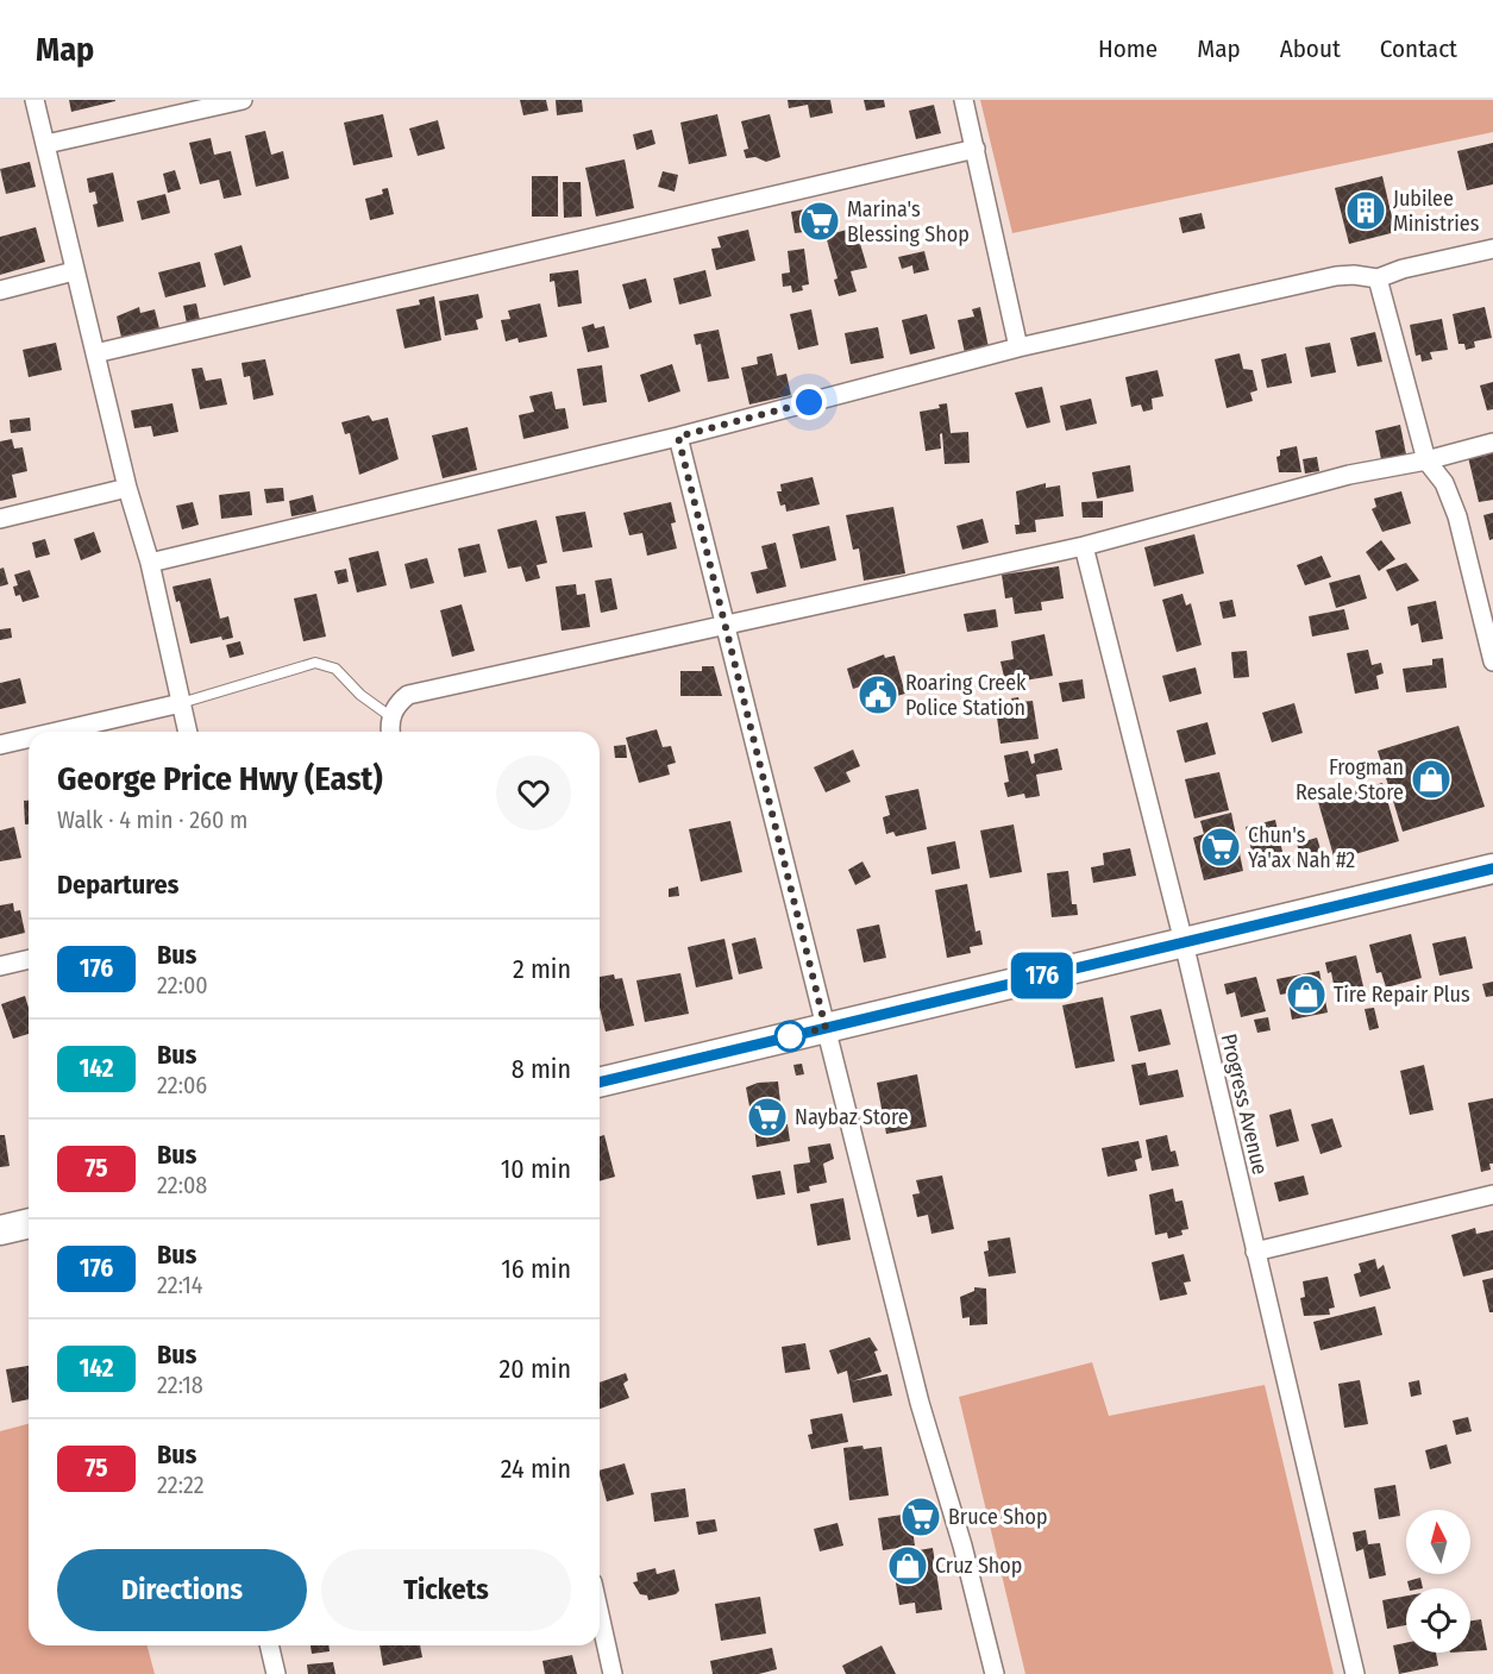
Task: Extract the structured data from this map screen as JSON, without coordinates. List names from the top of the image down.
{
  "streets": {
    "street": ["Progress Avenue"]
  },
  "places": {
    "building": ["Jubilee Ministries"],
    "supermarket": [
      "Marina's Blessing Shop",
      "Chun's Ya'ax Nah #2",
      "Naybaz Store",
      "Bruce Shop"
    ],
    "public building": ["Roaring Creek Police Station"],
    "shop": ["Frogman Resale Store", "Tire Repair Plus", "Cruz Shop"]
  },
  "lines": ["bus line 176"],
  "north": "top",
  "page": {
    "header": "Map",
    "nav": [
      "Home",
      "Map",
      "About",
      "Contact"
    ],
    "on_map": "176",
    "heading": [
      ["George Price Hwy (East)", "Walk · 4 min · 260 m"],
      "Departures"
    ],
    "list": [
      {
        "mark": "176",
        "name": "Bus",
        "note": "22:00",
        "value": "2 min"
      },
      {
        "mark": "142",
        "name": "Bus",
        "note": "22:06",
        "value": "8 min"
      },
      {
        "mark": "75",
        "name": "Bus",
        "note": "22:08",
        "value": "10 min"
      },
      {
        "mark": "176",
        "name": "Bus",
        "note": "22:14",
        "value": "16 min"
      },
      {
        "mark": "142",
        "name": "Bus",
        "note": "22:18",
        "value": "20 min"
      },
      {
        "mark": "75",
        "name": "Bus",
        "note": "22:22",
        "value": "24 min"
      }
    ],
    "buttons": ["Directions", "Tickets"]
  }
}
